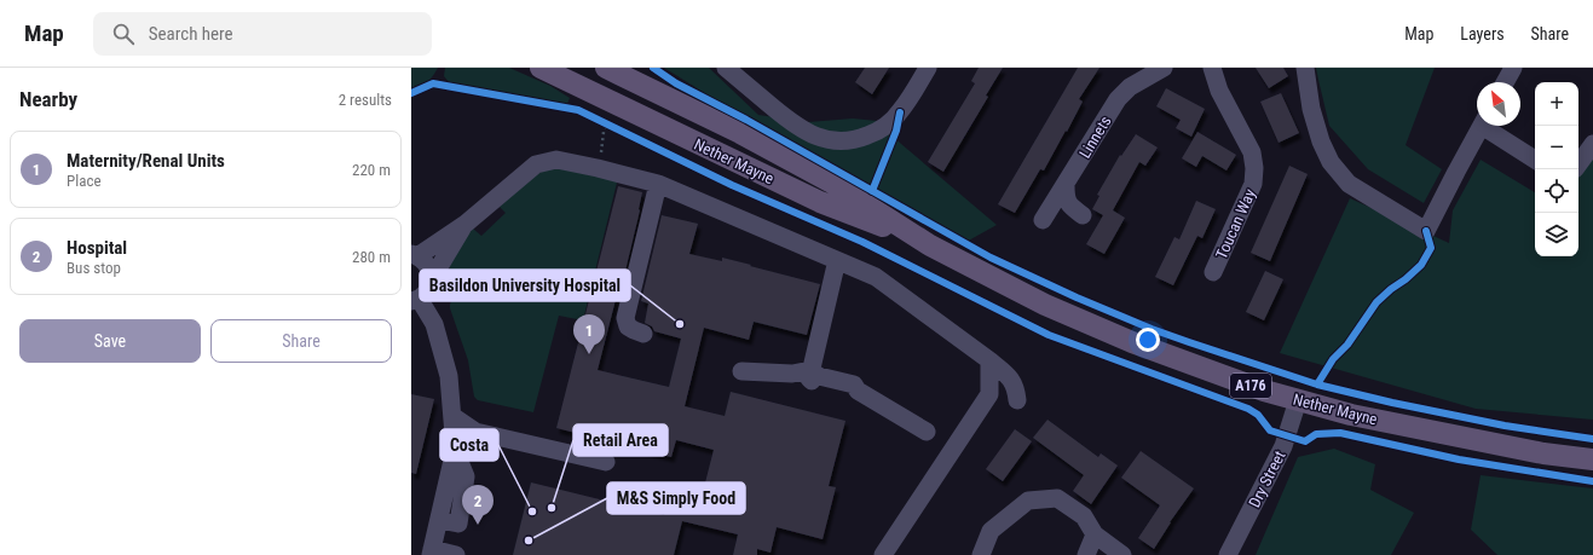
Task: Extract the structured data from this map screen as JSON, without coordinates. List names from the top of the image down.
{
  "streets": {
    "main road": ["Nether Mayne", "A176"],
    "street": ["Linnets", "Toucan Way", "Dry Street"]
  },
  "crossings": [
    ["Nether Mayne", "Dry Street"]
  ],
  "places": [
    "Basildon University Hospital",
    "Retail Area",
    "Costa",
    "M&S Simply Food"
  ],
  "north": "top left",
  "page": {
    "header": "Map",
    "search": "Search here",
    "nav": ["Map", "Layers", "Share"],
    "heading": ["Nearby", "2 results"],
    "map_buttons": ["+", "−"],
    "list": [
      {
        "mark": "1",
        "name": "Maternity/Renal Units",
        "note": "Place",
        "value": "220 m"
      },
      {
        "mark": "2",
        "name": "Hospital",
        "note": "Bus stop",
        "value": "280 m"
      }
    ],
    "buttons": ["Save", "Share"],
    "pins": ["1", "2"]
  }
}
